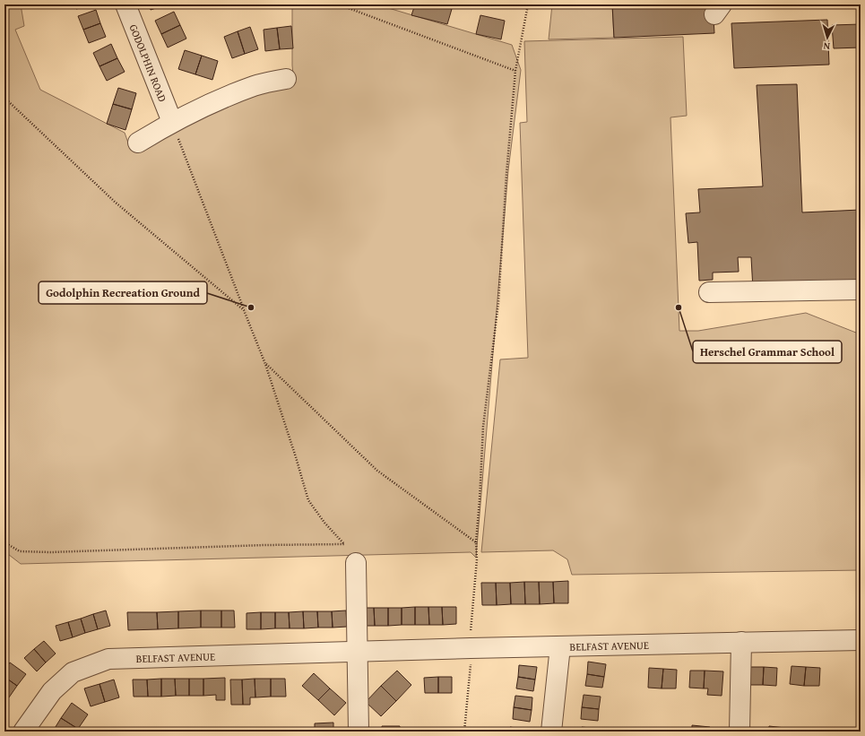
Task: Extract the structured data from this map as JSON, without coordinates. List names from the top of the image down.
{
  "streets": {
    "street": ["GODOLPHIN ROAD", "BELFAST AVENUE"]
  },
  "places": ["Godolphin Recreation Ground", "Herschel Grammar School"],
  "north": "bottom"
}
